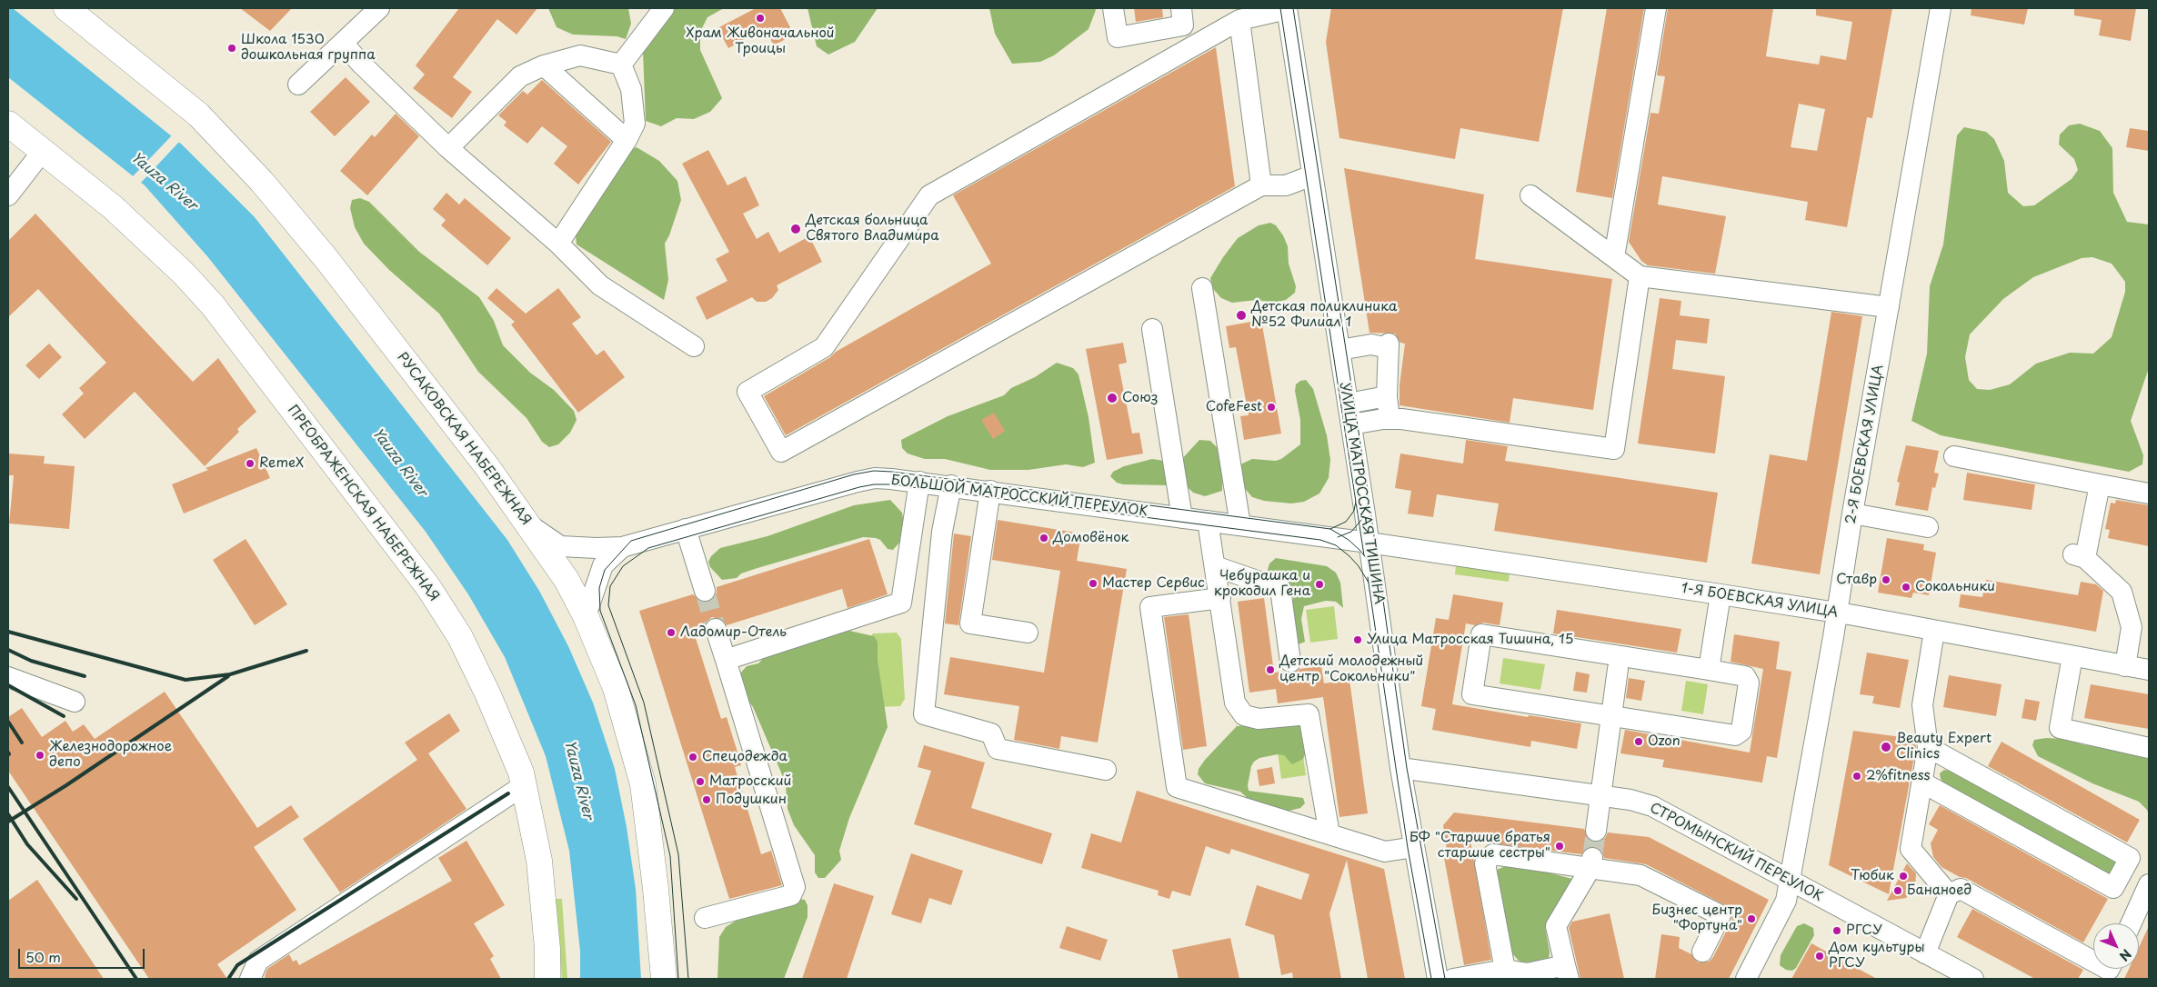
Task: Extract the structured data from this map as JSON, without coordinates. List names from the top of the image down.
{
  "streets": {
    "main road": ["РУСАКОВСКАЯ НАБЕРЕЖНАЯ", "ПРЕОБРАЖЕНСКАЯ НАБЕРЕЖНАЯ"],
    "street": [
      "2-Я БОЕВСКАЯ УЛИЦА",
      "УЛИЦА МАТРОССКАЯ ТИШИНА",
      "БОЛЬШОЙ МАТРОССКИЙ ПЕРЕУЛОК",
      "1-Я БОЕВСКАЯ УЛИЦА",
      "СТРОМЫНСКИЙ ПЕРЕУЛОК"
    ]
  },
  "crossings": [
    ["РУСАКОВСКАЯ НАБЕРЕЖНАЯ", "БОЛЬШОЙ МАТРОССКИЙ ПЕРЕУЛОК"],
    ["2-Я БОЕВСКАЯ УЛИЦА", "1-Я БОЕВСКАЯ УЛИЦА"],
    ["2-Я БОЕВСКАЯ УЛИЦА", "СТРОМЫНСКИЙ ПЕРЕУЛОК"],
    ["УЛИЦА МАТРОССКАЯ ТИШИНА", "БОЛЬШОЙ МАТРОССКИЙ ПЕРЕУЛОК"],
    ["УЛИЦА МАТРОССКАЯ ТИШИНА", "1-Я БОЕВСКАЯ УЛИЦА"],
    ["УЛИЦА МАТРОССКАЯ ТИШИНА", "СТРОМЫНСКИЙ ПЕРЕУЛОК"],
    ["БОЛЬШОЙ МАТРОССКИЙ ПЕРЕУЛОК", "1-Я БОЕВСКАЯ УЛИЦА"]
  ],
  "water": ["Yauza River"],
  "places": [
    "Храм Живоначальной Троицы",
    "Школа 1530 дошкольная группа",
    "Детская больница Святого Владимира",
    "Детская поликлиника №52 Филиал 1",
    "Союз",
    "CofeFest",
    "RemeX",
    "Домовёнок",
    "Ставр",
    "Мастер Сервис",
    "Чебурашка и крокодил Гена",
    "Сокольники",
    "Ладомир-Отель",
    "Улица Матросская Тишина, 15",
    "Детский молодежный центр \"Сокольники\"",
    "Ozon",
    "Beauty Expert Clinics",
    "Железнодорожное депо",
    "Спецодежда",
    "2%fitness",
    "Матросский",
    "Подушкин",
    "БФ \"Старшие братья старшие сестры\"",
    "Тюбик",
    "Бананоед",
    "Бизнес центр \"Фортуна\"",
    "РГСУ",
    "Дом культуры РГСУ"
  ],
  "scale_bar": "50 m",
  "north": "bottom right"
}
